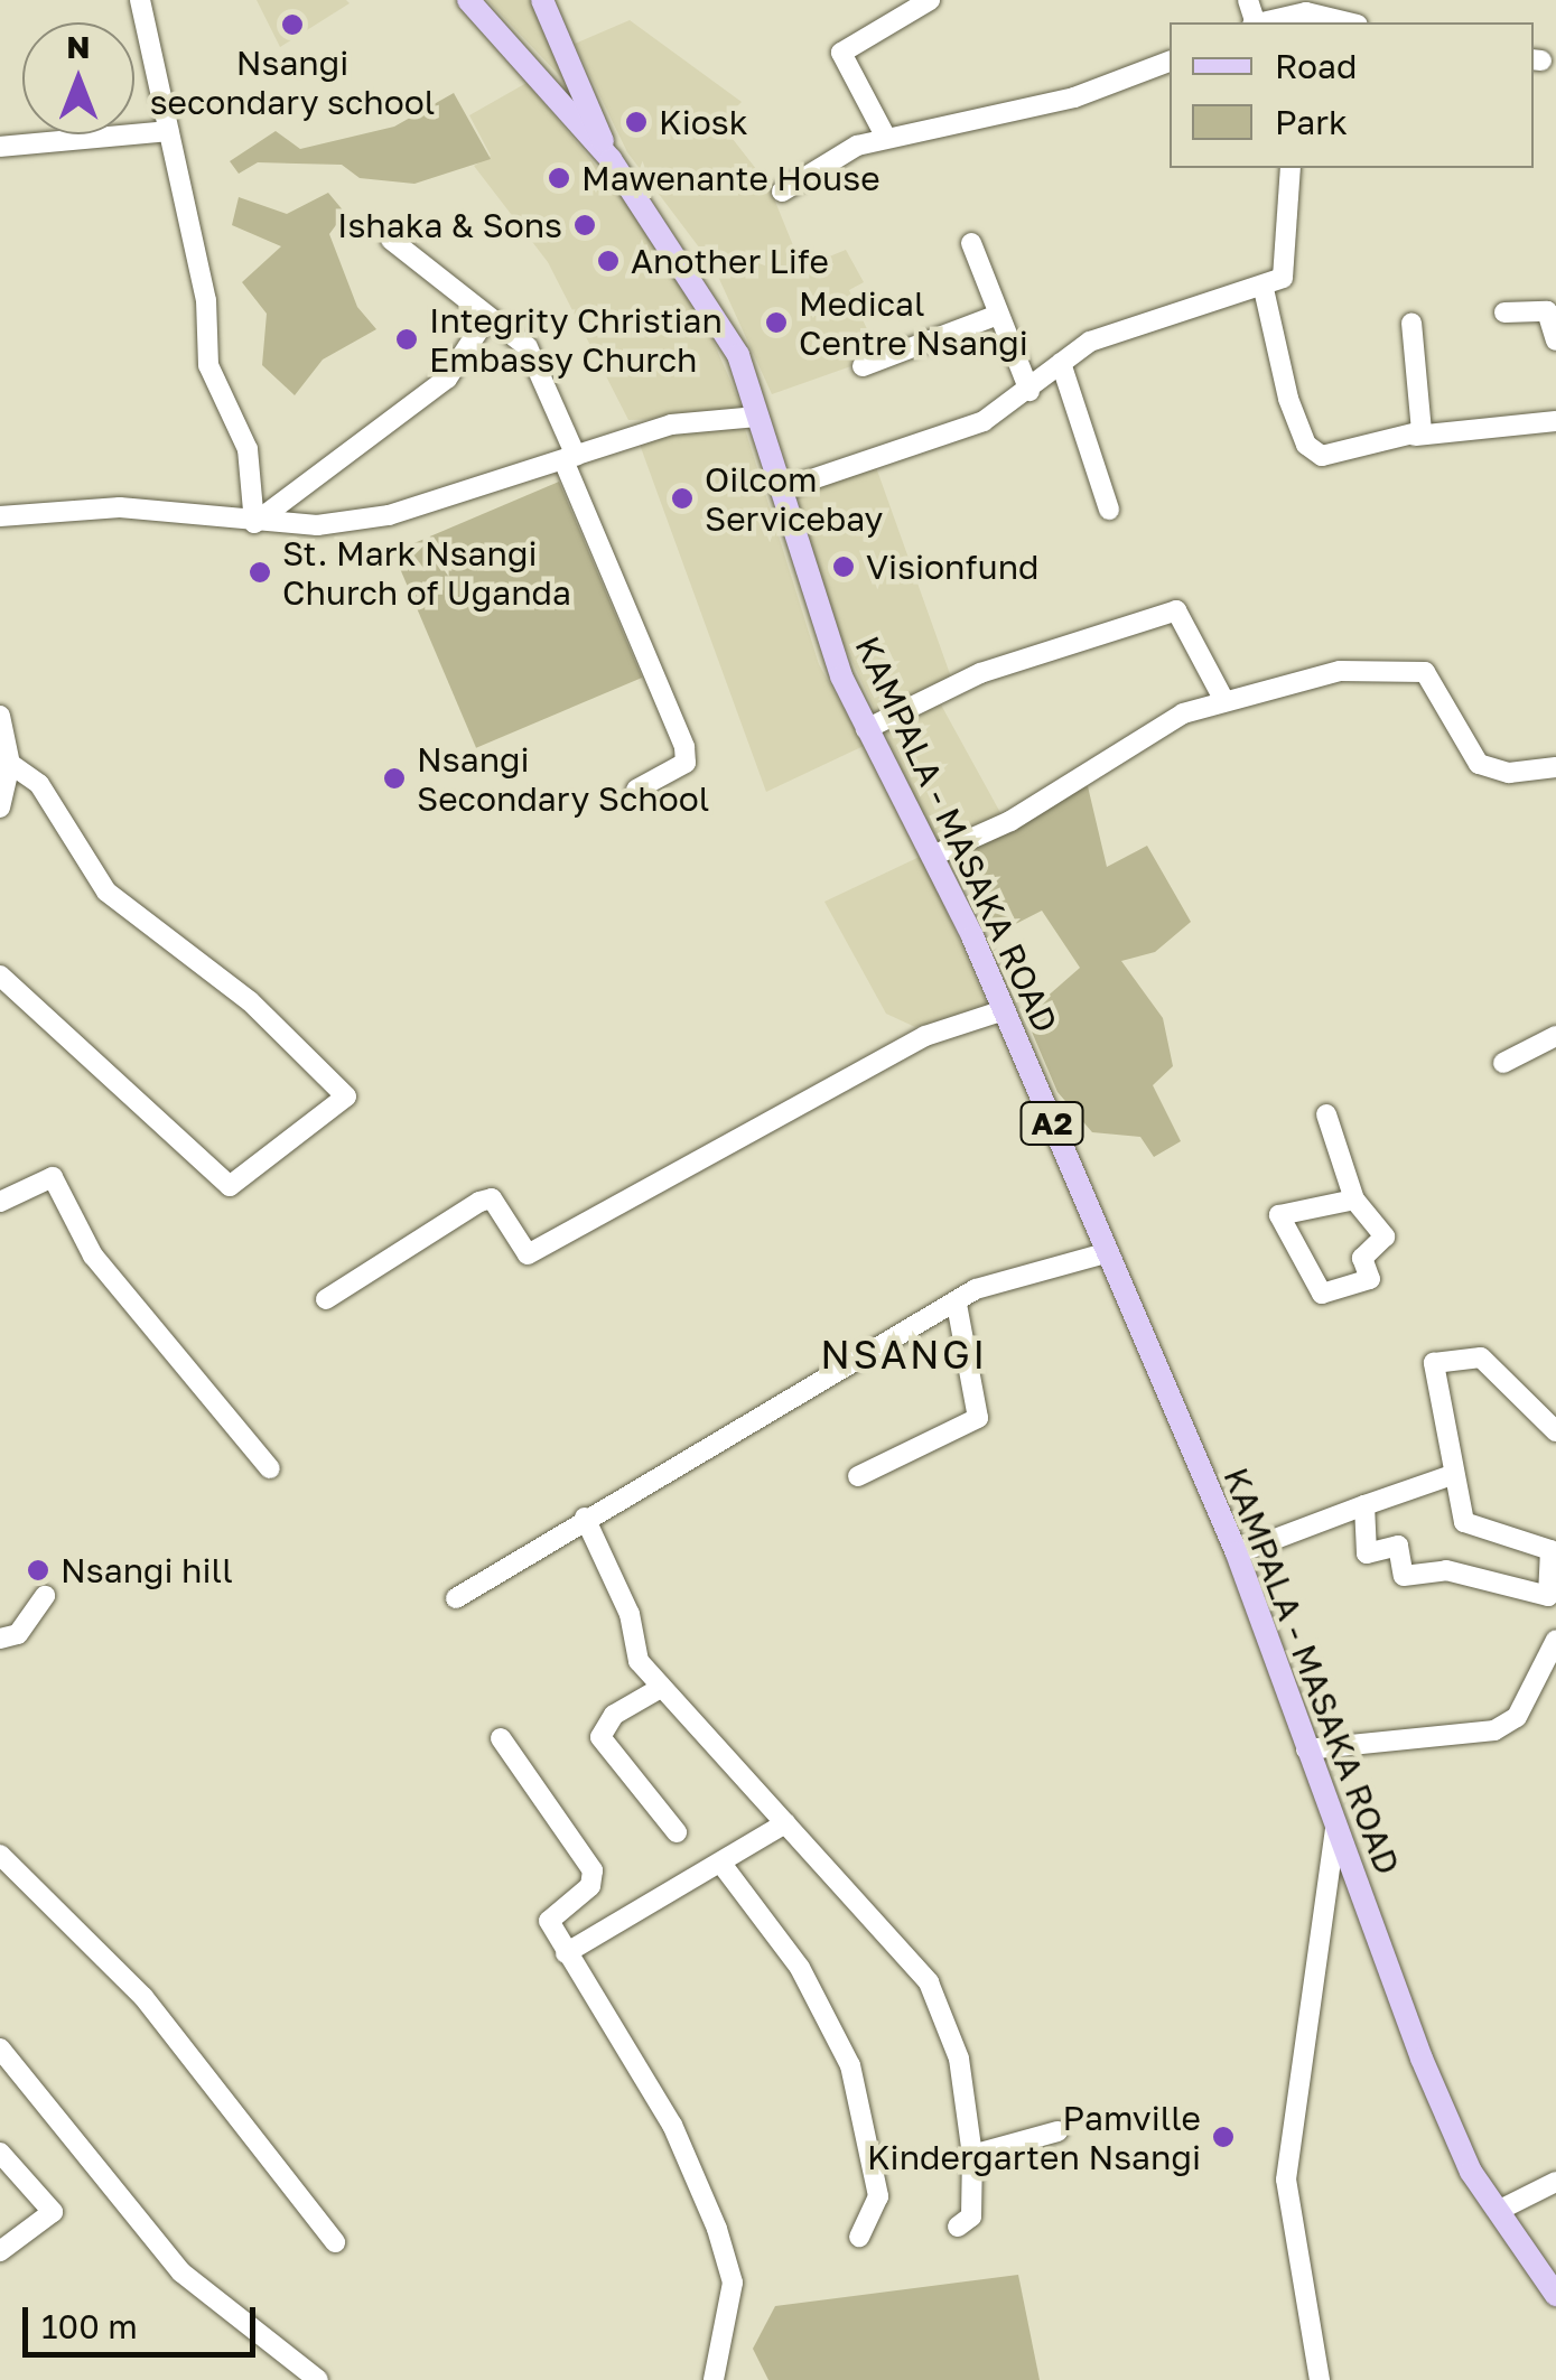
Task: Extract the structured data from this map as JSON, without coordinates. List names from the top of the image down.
{
  "streets": {
    "main road": ["KAMPALA - MASAKA ROAD", "A2"]
  },
  "districts": ["NSANGI"],
  "places": [
    "Nsangi secondary school",
    "Kiosk",
    "Mawenante House",
    "Ishaka & Sons",
    "Another Life",
    "Medical Centre Nsangi",
    "Integrity Christian Embassy Church",
    "Oilcom Servicebay",
    "Visionfund",
    "St. Mark Nsangi Church of Uganda",
    "Nsangi Secondary School",
    "Nsangi hill",
    "Pamville Kindergarten Nsangi"
  ],
  "legend": ["Road", "Park"],
  "scale_bar": "100 m",
  "north": "top"
}
